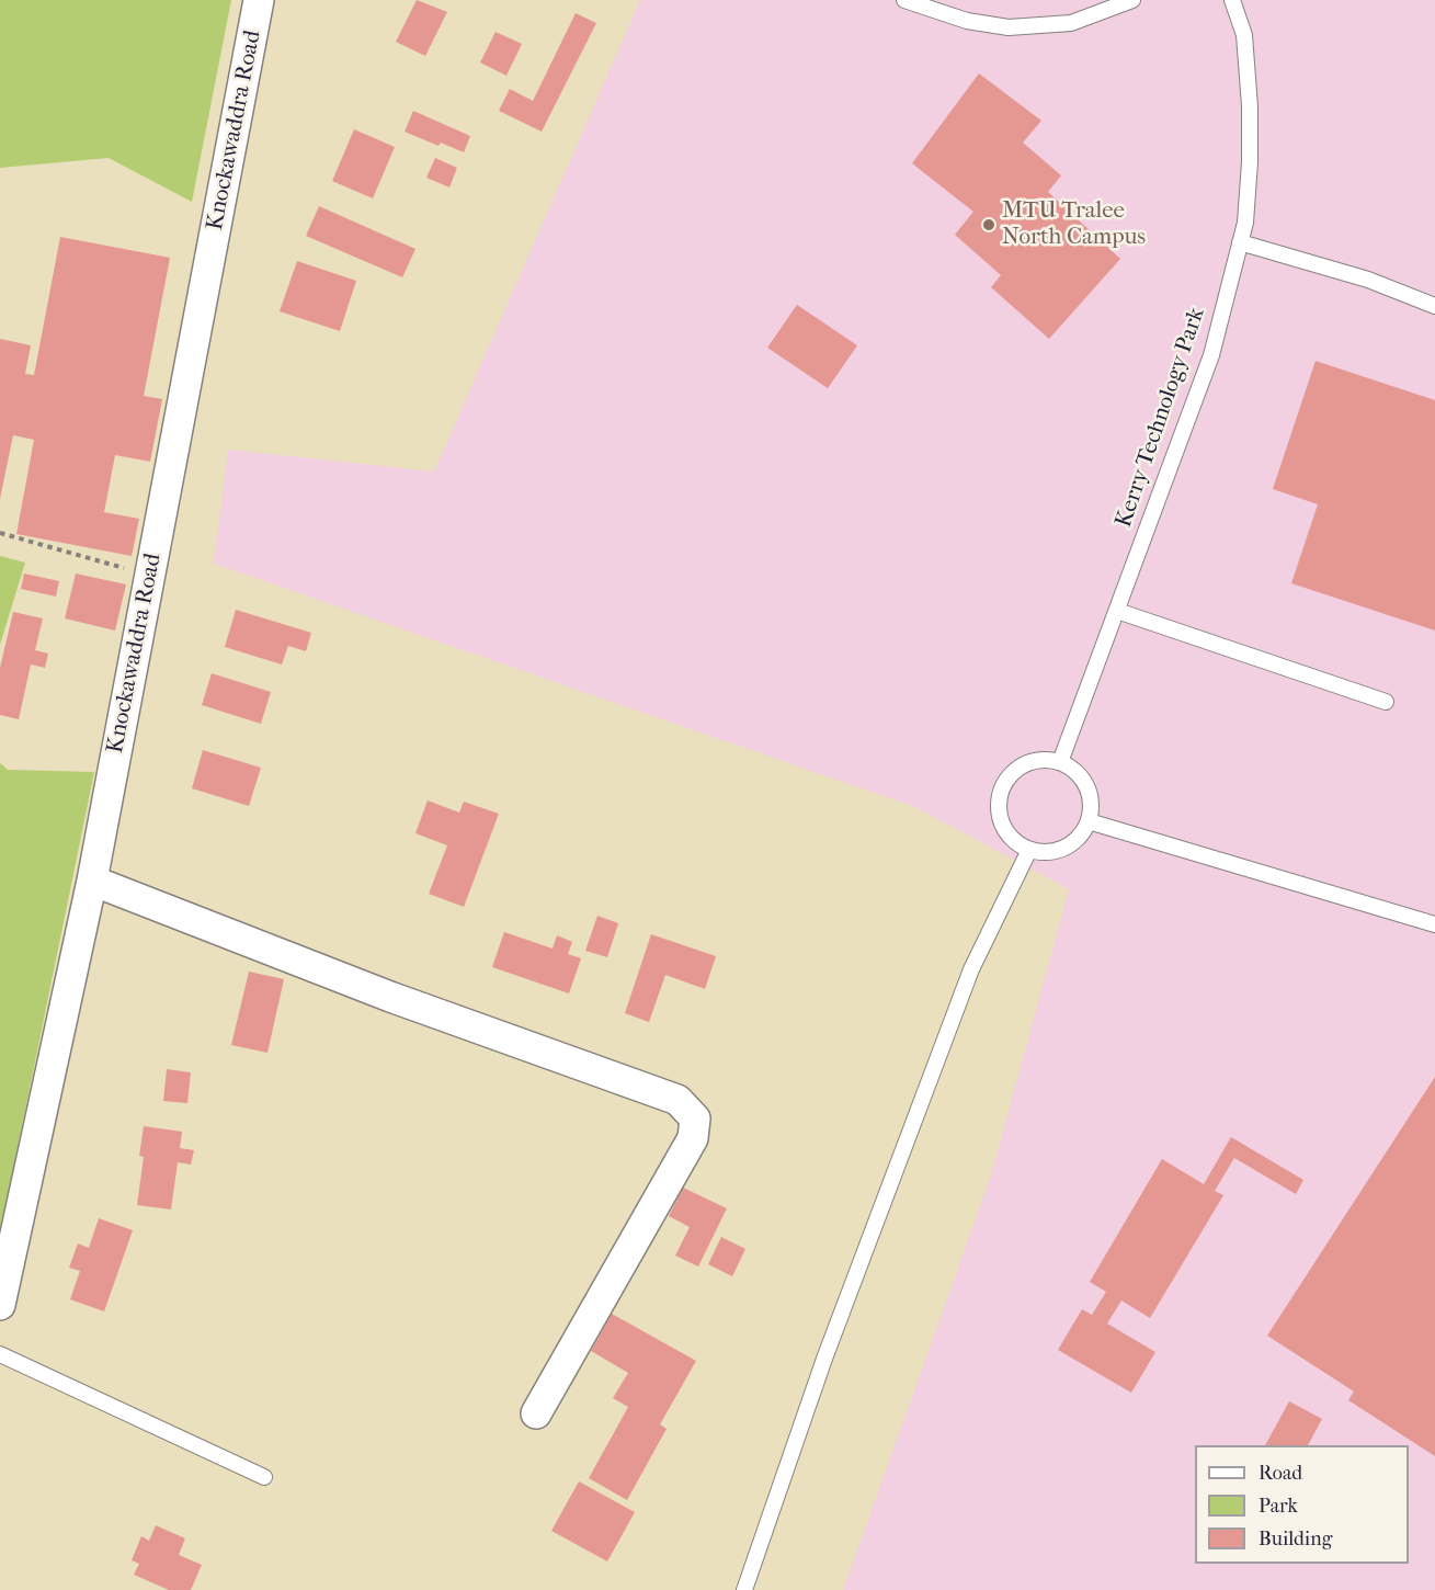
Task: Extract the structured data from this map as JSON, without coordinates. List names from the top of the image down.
{
  "streets": {
    "street": ["Knockawaddra Road"],
    "lane": ["Kerry Technology Park"]
  },
  "places": ["MTU Tralee North Campus"],
  "legend": ["Road", "Park", "Building"]
}
